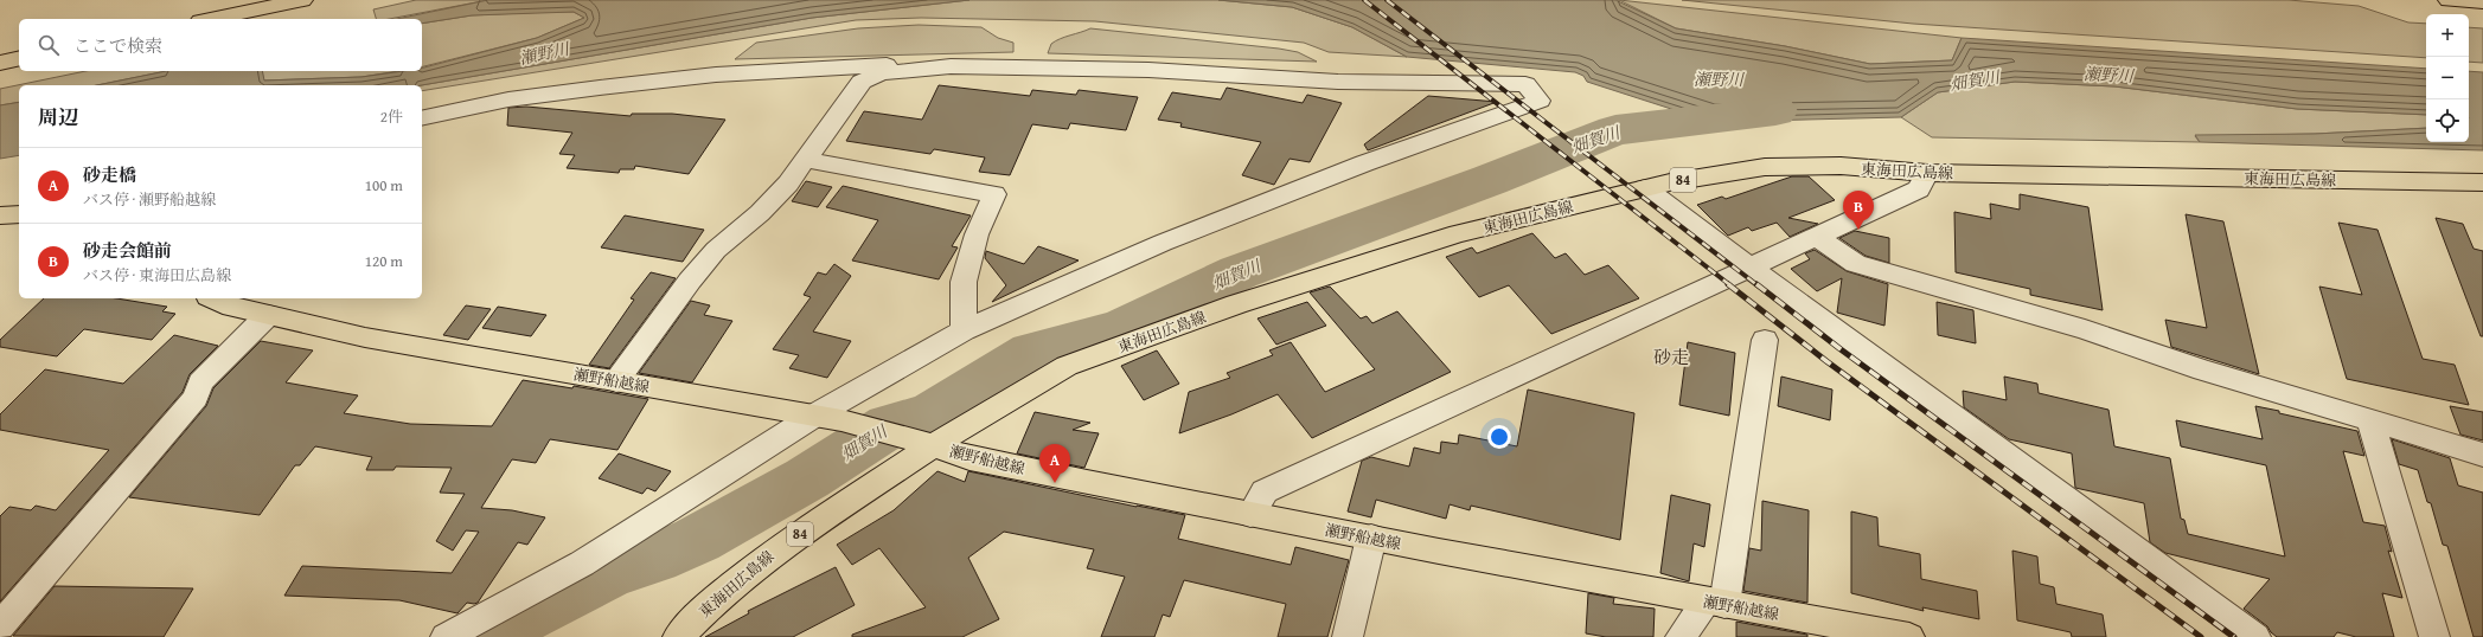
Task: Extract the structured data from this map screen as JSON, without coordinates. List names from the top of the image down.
{
  "streets": {
    "main road": ["東海田広島線", "84", "瀬野船越線"]
  },
  "crossings": [
    ["東海田広島線", "瀬野船越線"]
  ],
  "districts": ["砂走"],
  "water": ["瀬野川", "畑賀川"],
  "page": {
    "map_buttons": ["+", "−"],
    "search": "ここで検索",
    "heading": ["周辺", "2件"],
    "list": [
      {
        "mark": "A",
        "name": "砂走橋",
        "note": "バス停 · 瀬野船越線",
        "value": "100 m"
      },
      {
        "mark": "B",
        "name": "砂走会館前",
        "note": "バス停 · 東海田広島線",
        "value": "120 m"
      }
    ],
    "pins": ["B", "A"]
  }
}
